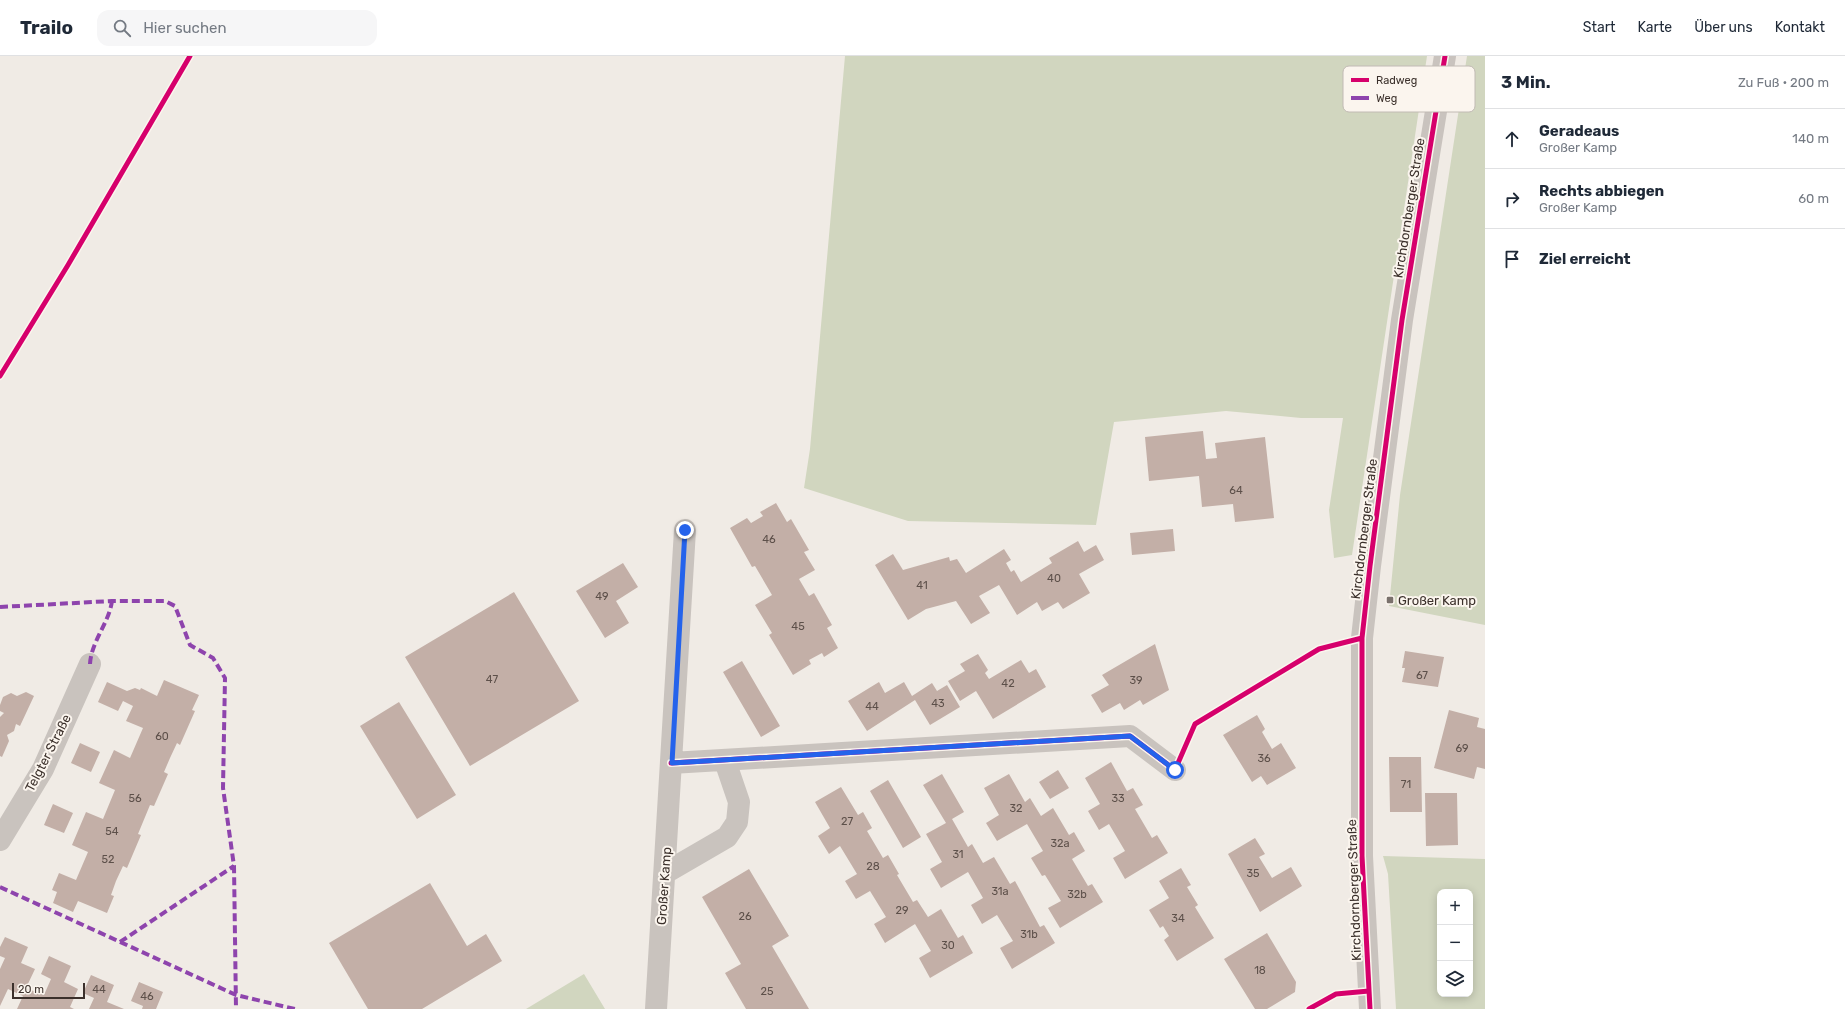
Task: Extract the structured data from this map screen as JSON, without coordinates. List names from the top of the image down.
{
  "streets": {
    "street": ["Kirchdornberger Straße", "Telgter Straße", "Großer Kamp"]
  },
  "places": {
    "transit": ["Großer Kamp"]
  },
  "house_numbers": [
    "64",
    "46",
    "40",
    "41",
    "49",
    "45",
    "67",
    "47",
    "39",
    "42",
    "43",
    "44",
    "60",
    "69",
    "36",
    "71",
    "56",
    "33",
    "32",
    "27",
    "54",
    "32a",
    "31",
    "52",
    "28",
    "35",
    "31a",
    "32b",
    "29",
    "26",
    "34",
    "31b",
    "30",
    "18",
    "44",
    "25",
    "46"
  ],
  "legend": ["Radweg", "Weg"],
  "scale_bar": "20 m",
  "page": {
    "header": "Trailo",
    "search": "Hier suchen",
    "nav": [
      "Start",
      "Karte",
      "Über uns",
      "Kontakt"
    ],
    "heading": ["3 Min.", "Zu Fuß · 200 m"],
    "list": [
      ["Geradeaus", "Großer Kamp", "140 m"],
      ["Rechts abbiegen", "Großer Kamp", "60 m"],
      "Ziel erreicht"
    ],
    "map_buttons": ["+", "−"],
    "scale": "20 m"
  }
}
